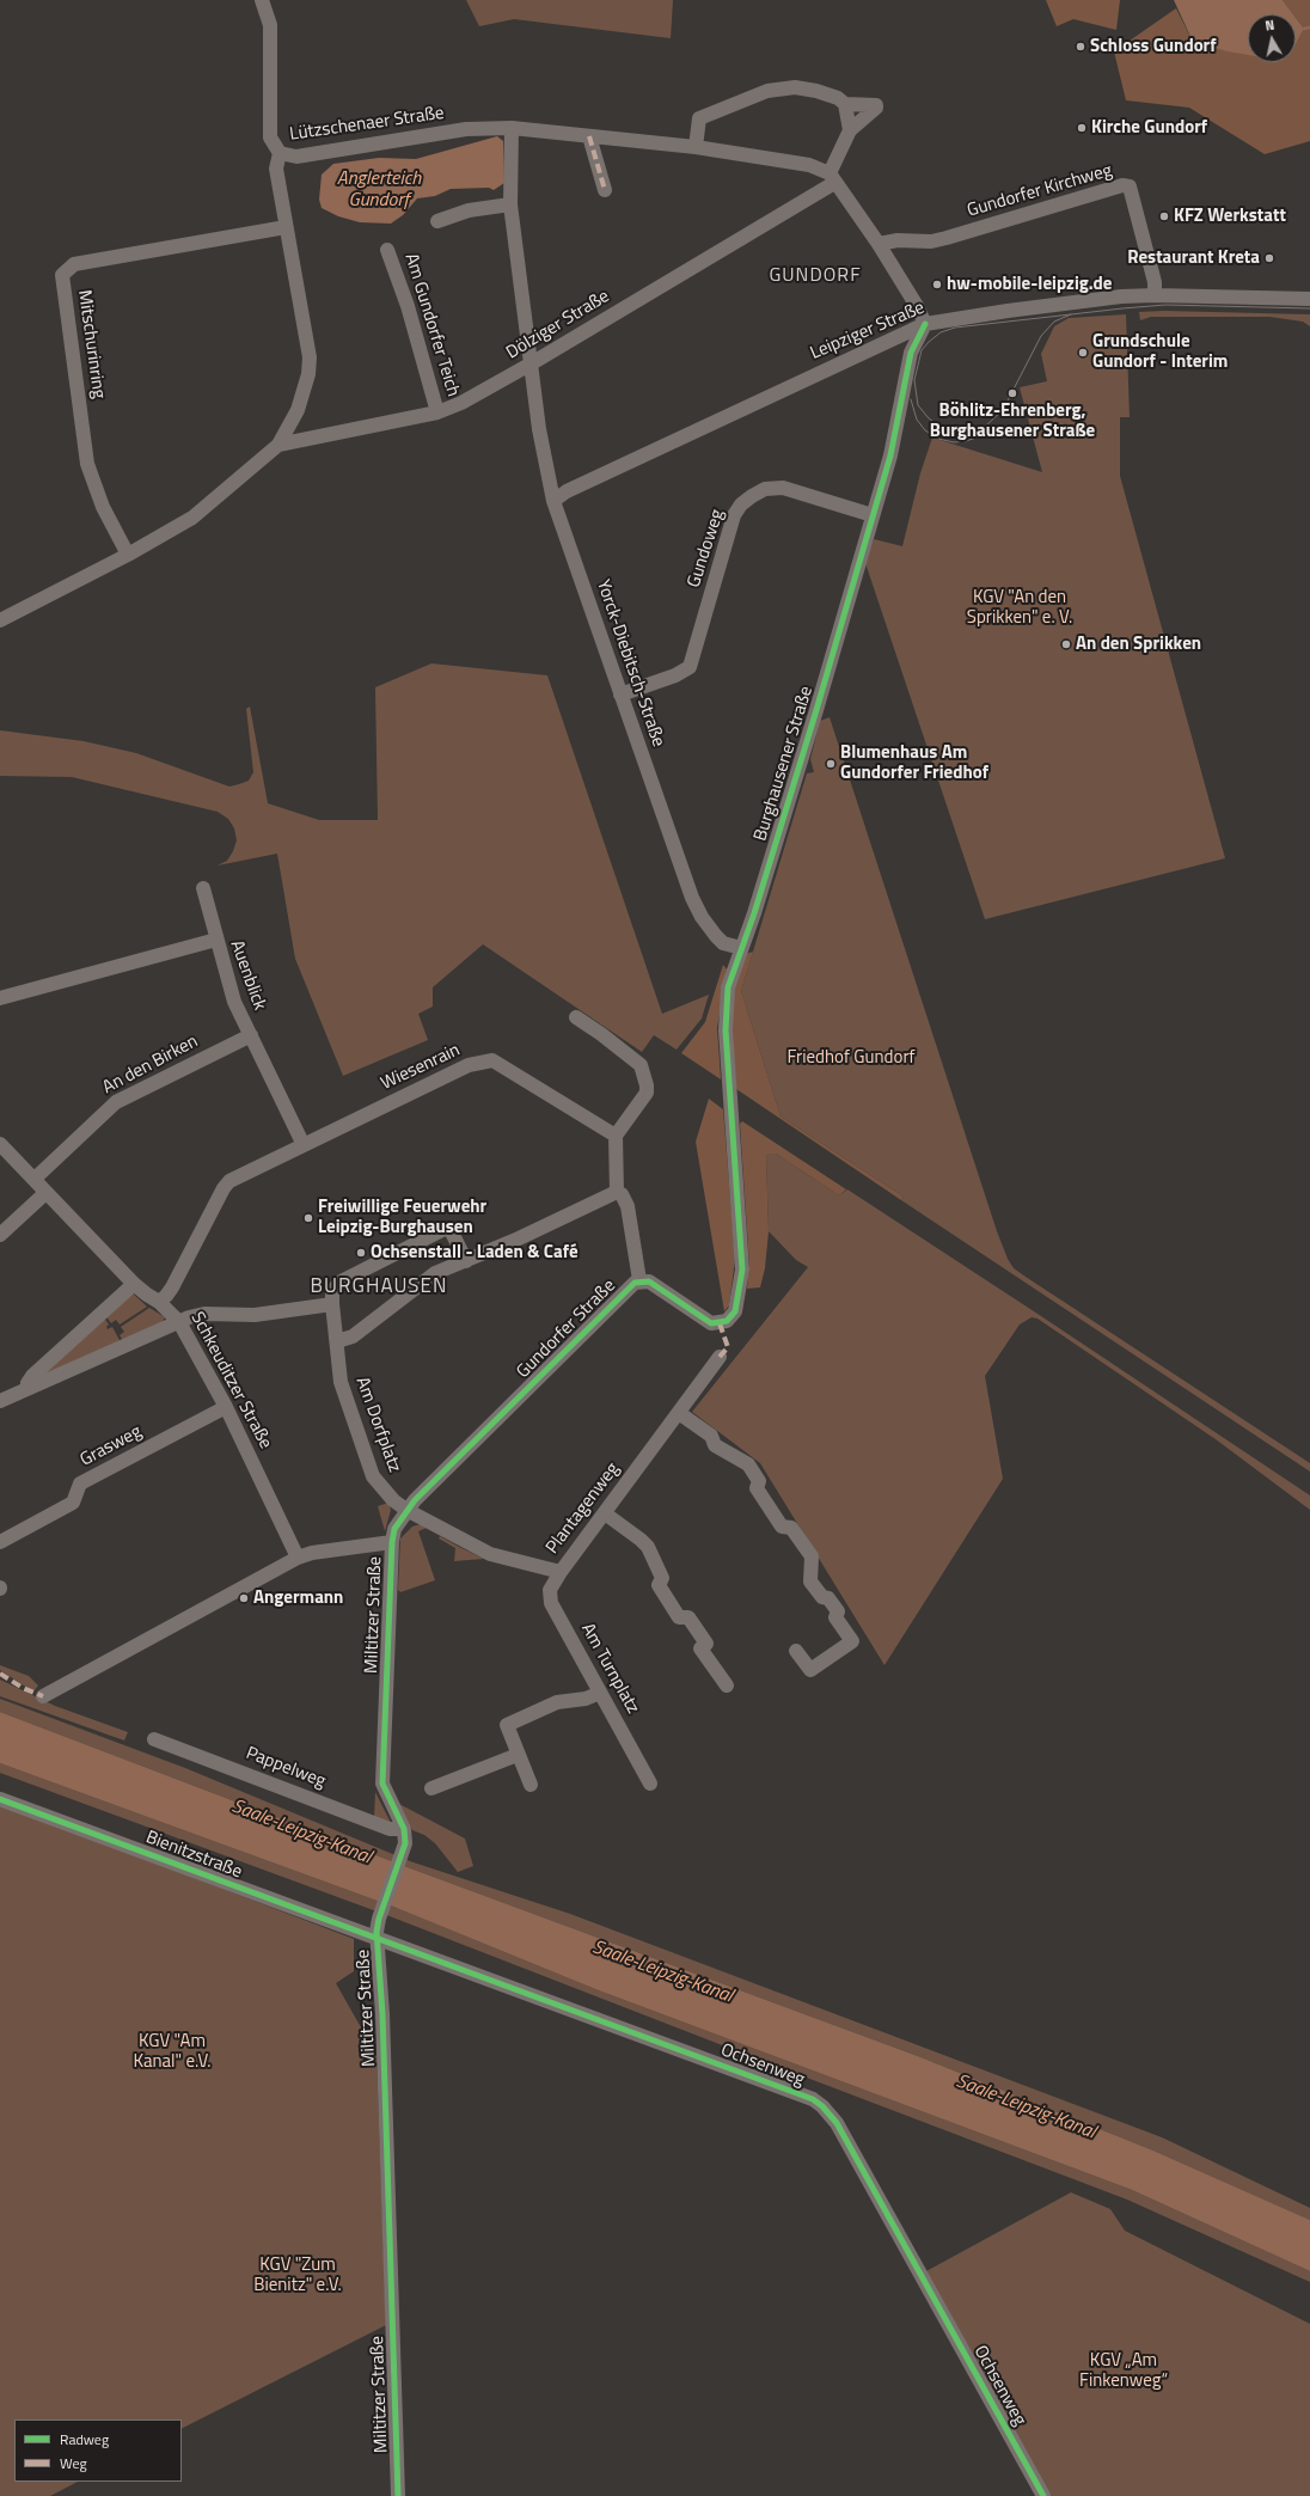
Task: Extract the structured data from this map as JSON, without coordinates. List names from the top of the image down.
{
  "streets": {
    "street": [
      "Lützschenaer Straße",
      "Gundorfer Kirchweg",
      "Am Gundorfer Teich",
      "Dölziger Straße",
      "Leipziger Straße",
      "Mitschurinring",
      "Gundoweg",
      "Yorck-Diebitsch-Straße",
      "Burghausener Straße",
      "Auenblick",
      "An den Birken",
      "Wiesenrain",
      "Gundorfer Straße",
      "Schkeuditzer Straße",
      "Am Dorfplatz",
      "Grasweg",
      "Plantagenweg",
      "Miltitzer Straße",
      "Am Turnplatz",
      "Pappelweg",
      "Bienitzstraße",
      "Ochsenweg"
    ]
  },
  "crossings": [
    ["Lützschenaer Straße", "Dölziger Straße"],
    ["Gundorfer Kirchweg", "Leipziger Straße"],
    ["Am Gundorfer Teich", "Dölziger Straße"],
    ["Dölziger Straße", "Yorck-Diebitsch-Straße"],
    ["Leipziger Straße", "Yorck-Diebitsch-Straße"],
    ["Leipziger Straße", "Burghausener Straße"],
    ["Gundoweg", "Yorck-Diebitsch-Straße"],
    ["Gundoweg", "Burghausener Straße"],
    ["Yorck-Diebitsch-Straße", "Burghausener Straße"],
    ["Burghausener Straße", "Gundorfer Straße"],
    ["Auenblick", "An den Birken"],
    ["Auenblick", "Wiesenrain"],
    ["An den Birken", "Schkeuditzer Straße"],
    ["Wiesenrain", "Schkeuditzer Straße"],
    ["Gundorfer Straße", "Am Dorfplatz"],
    ["Gundorfer Straße", "Plantagenweg"],
    ["Gundorfer Straße", "Miltitzer Straße"],
    ["Schkeuditzer Straße", "Grasweg"],
    ["Am Dorfplatz", "Plantagenweg"],
    ["Plantagenweg", "Am Turnplatz"],
    ["Miltitzer Straße", "Pappelweg"],
    ["Miltitzer Straße", "Bienitzstraße"],
    ["Miltitzer Straße", "Ochsenweg"],
    ["Bienitzstraße", "Ochsenweg"]
  ],
  "districts": ["GUNDORF", "BURGHAUSEN"],
  "water": ["Anglerteich Gundorf", "Saale-Leipzig-Kanal"],
  "parks": [
    "KGV \"An den Sprikken\" e. V.",
    "Friedhof Gundorf",
    "KGV \"Am Kanal\" e.V.",
    "KGV \"Zum Bienitz\" e.V.",
    "KGV „Am Finkenweg“"
  ],
  "places": [
    "Schloss Gundorf",
    "Kirche Gundorf",
    "KFZ Werkstatt",
    "Restaurant Kreta",
    "hw-mobile-leipzig.de",
    "Grundschule Gundorf - Interim",
    "Böhlitz-Ehrenberg, Burghausener Straße",
    "An den Sprikken",
    "Blumenhaus Am Gundorfer Friedhof",
    "Freiwillige Feuerwehr Leipzig-Burghausen",
    "Ochsenstall - Laden & Café",
    "Angermann"
  ],
  "legend": ["Radweg", "Weg"],
  "north": "top"
}
